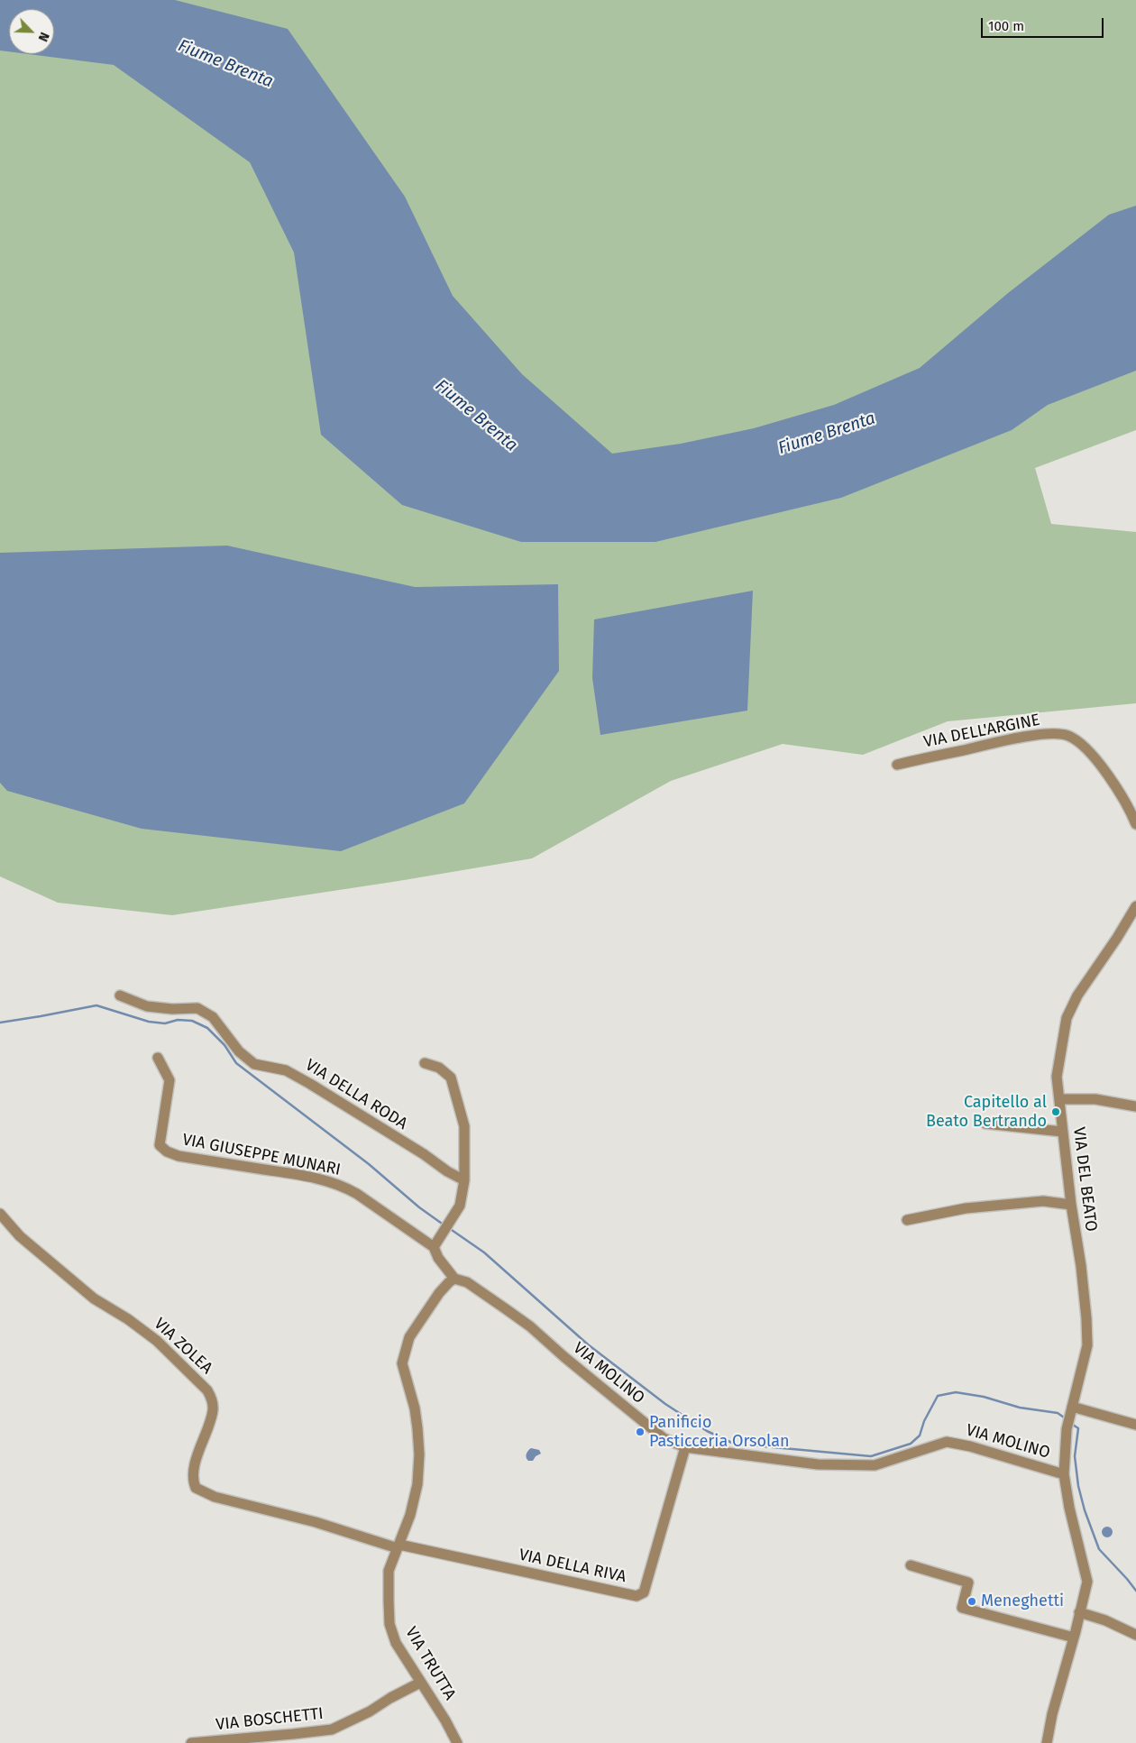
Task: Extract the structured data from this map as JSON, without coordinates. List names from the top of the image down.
{
  "streets": {
    "street": [
      "VIA DELL'ARGINE",
      "VIA DELLA RODA",
      "VIA GIUSEPPE MUNARI",
      "VIA DEL BEATO",
      "VIA ZOLEA",
      "VIA MOLINO",
      "VIA DELLA RIVA",
      "VIA TRUTTA",
      "VIA BOSCHETTI"
    ]
  },
  "crossings": [
    ["VIA DEL BEATO", "VIA MOLINO"],
    ["VIA ZOLEA", "VIA DELLA RIVA"],
    ["VIA ZOLEA", "VIA TRUTTA"],
    ["VIA MOLINO", "VIA DELLA RIVA"],
    ["VIA DELLA RIVA", "VIA TRUTTA"],
    ["VIA TRUTTA", "VIA BOSCHETTI"]
  ],
  "water": ["Fiume Brenta"],
  "places": ["Capitello al Beato Bertrando", "Panificio Pasticceria Orsolan", "Meneghetti"],
  "scale_bar": "100 m",
  "north": "bottom right"
}
